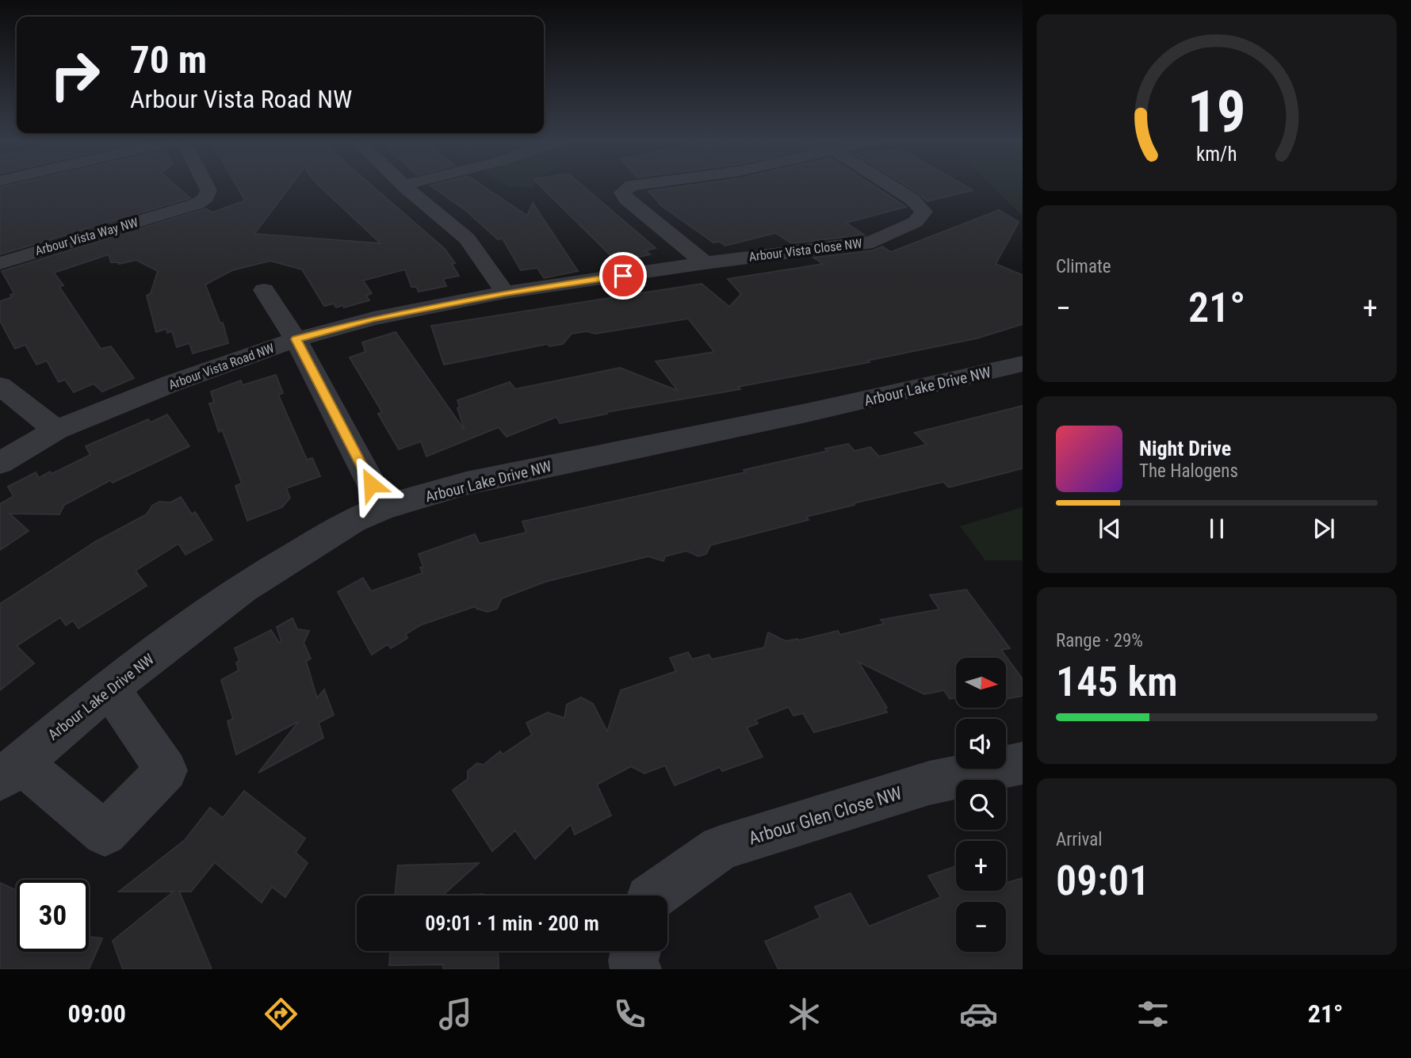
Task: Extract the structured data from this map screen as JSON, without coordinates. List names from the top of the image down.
{
  "streets": {
    "street": [
      "Arbour Vista Way NW",
      "Arbour Vista Close NW",
      "Arbour Vista Road NW",
      "Arbour Lake Drive NW",
      "Arbour Glen Close NW"
    ]
  },
  "crossings": [
    ["Arbour Vista Close NW", "Arbour Vista Road NW"]
  ],
  "north": "right",
  "page": {
    "turn": ["70 m", "Arbour Vista Road NW"],
    "tile": [
      "Climate",
      ["Range · 29%", "145 km"],
      ["Arrival", "09:01"]
    ],
    "heat": ["−", "21°", "+"],
    "song": ["Night Drive", "The Halogens"],
    "map_buttons": ["+", "−"],
    "limit": "30",
    "trip": "09:01 · 1 min · 200 m",
    "tabs": ["09:00", "21°"],
    "gauge": ["19", "km/h"]
  }
}
